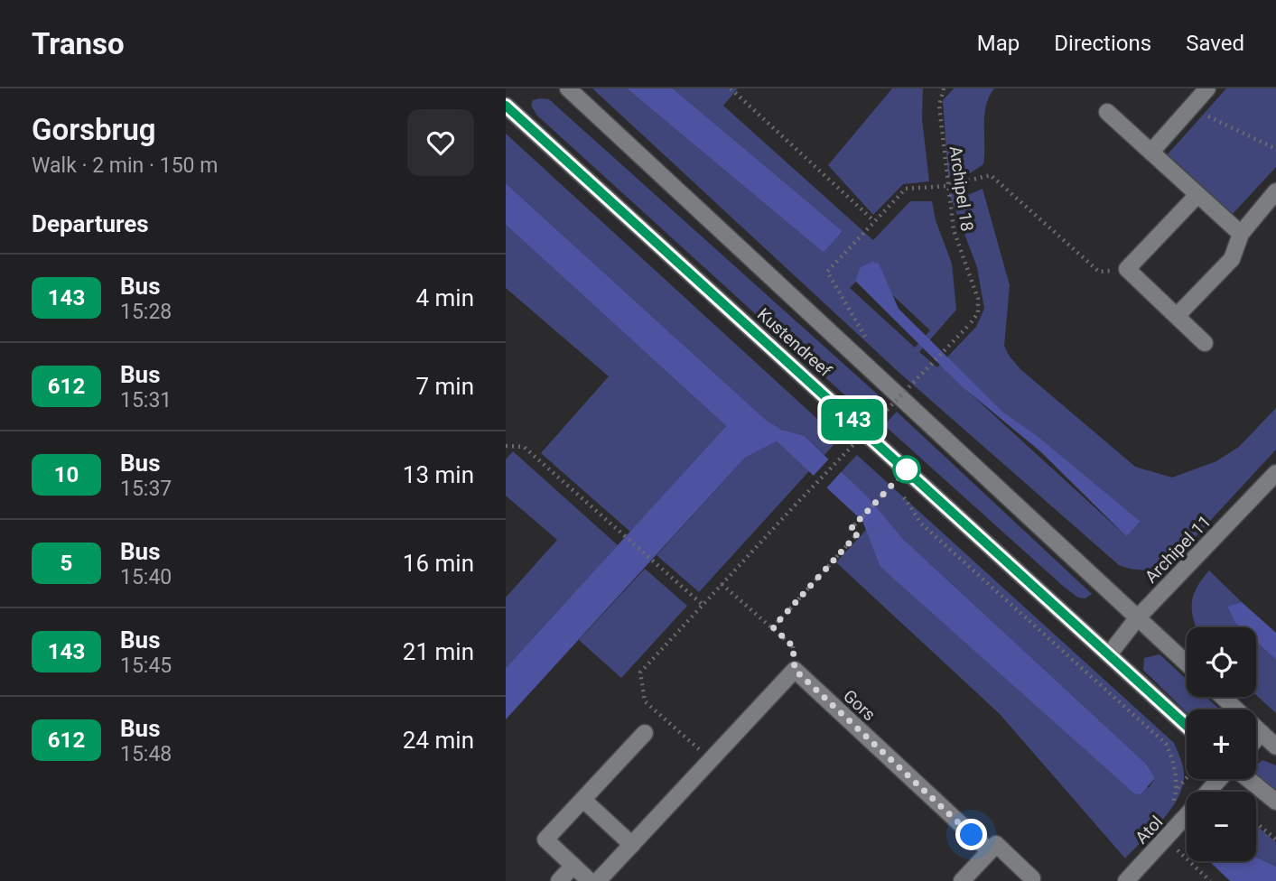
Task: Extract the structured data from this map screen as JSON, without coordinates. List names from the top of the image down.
{
  "streets": {
    "street": [
      "Kustendreef",
      "Archipel 11",
      "Gors",
      "Atol"
    ],
    "path": ["Archipel 18"]
  },
  "crossings": [
    ["Kustendreef", "Archipel 11"]
  ],
  "lines": ["bus line 143"],
  "page": {
    "header": "Transo",
    "nav": ["Map", "Directions", "Saved"],
    "heading": [
      ["Gorsbrug", "Walk · 2 min · 150 m"],
      "Departures"
    ],
    "on_map": "143",
    "list": [
      {
        "mark": "143",
        "name": "Bus",
        "note": "15:28",
        "value": "4 min"
      },
      {
        "mark": "612",
        "name": "Bus",
        "note": "15:31",
        "value": "7 min"
      },
      {
        "mark": "10",
        "name": "Bus",
        "note": "15:37",
        "value": "13 min"
      },
      {
        "mark": "5",
        "name": "Bus",
        "note": "15:40",
        "value": "16 min"
      },
      {
        "mark": "143",
        "name": "Bus",
        "note": "15:45",
        "value": "21 min"
      },
      {
        "mark": "612",
        "name": "Bus",
        "note": "15:48",
        "value": "24 min"
      }
    ],
    "map_buttons": ["+", "−"]
  }
}
